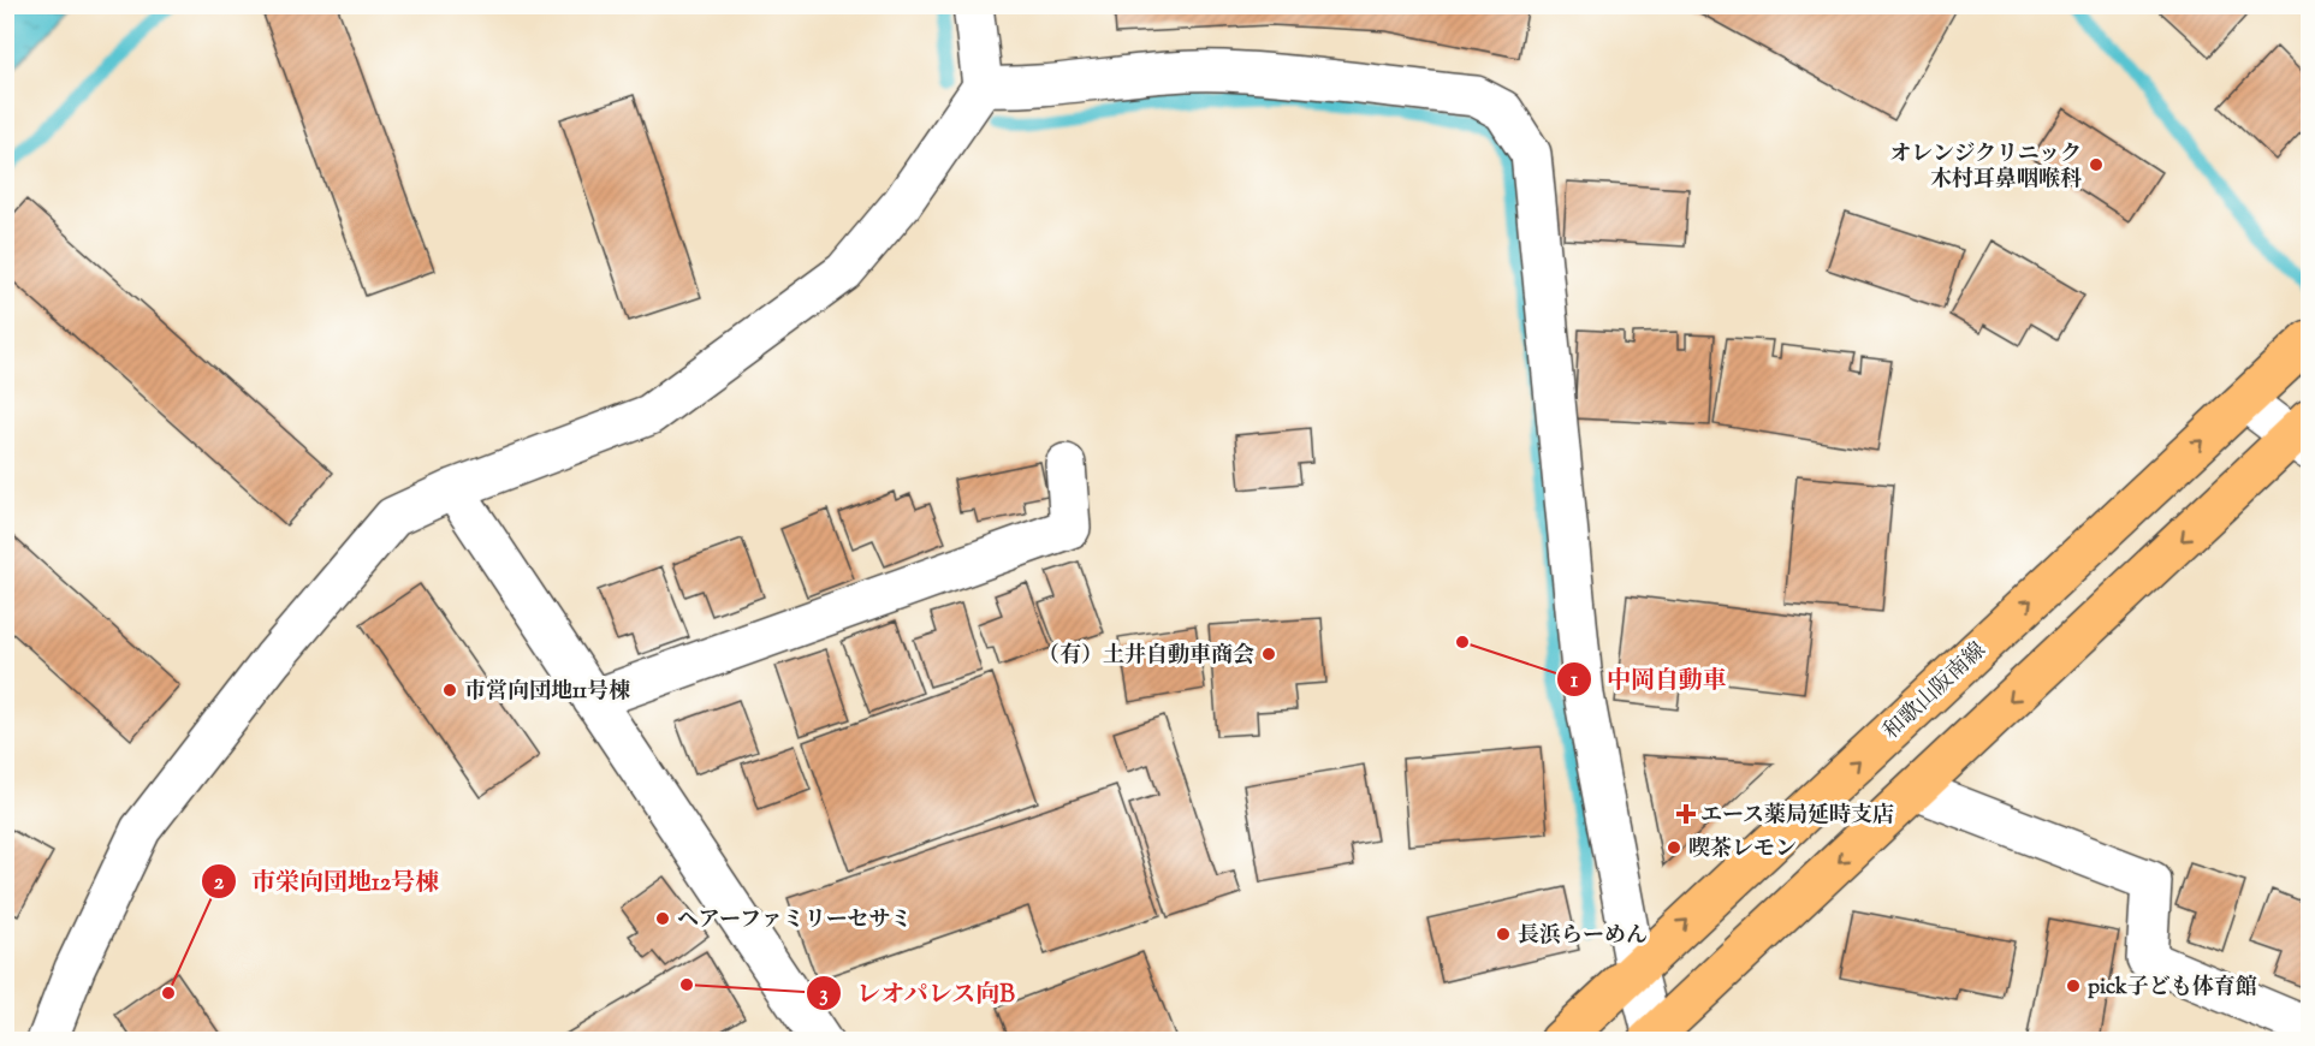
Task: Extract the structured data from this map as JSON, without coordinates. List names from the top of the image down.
{
  "streets": {
    "main road": ["和歌山阪南線"]
  },
  "places": {
    "other": [
      "オレンジクリニック 木村耳鼻咽喉科",
      "中岡自動車",
      "（有）土井自動車商会",
      "市営向団地11号棟",
      "喫茶レモン",
      "ヘアーファミリーセサミ",
      "長浜らーめん",
      "レオパレス向B",
      "pick子ども体育館",
      "市栄向団地12号棟"
    ],
    "health": ["エース薬局延時支店"]
  }
}
